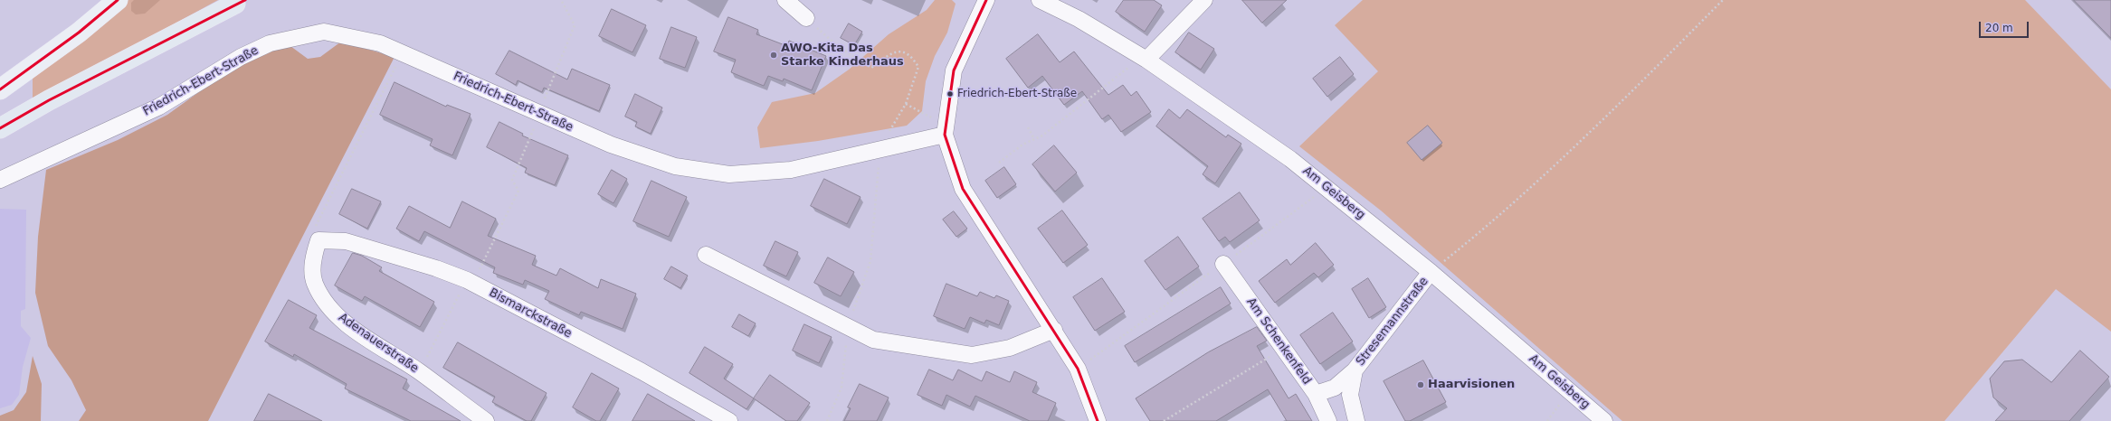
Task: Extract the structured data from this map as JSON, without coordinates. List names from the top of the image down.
{
  "streets": {
    "street": [
      "Friedrich-Ebert-Straße",
      "Am Geisberg",
      "Bismarckstraße",
      "Stresemannstraße",
      "Am Schenkenfeld",
      "Adenauerstraße"
    ]
  },
  "crossings": [
    ["Am Geisberg", "Stresemannstraße"],
    ["Bismarckstraße", "Adenauerstraße"],
    ["Stresemannstraße", "Am Schenkenfeld"]
  ],
  "places": ["AWO-Kita Das Starke Kinderhaus", "Friedrich-Ebert-Straße", "Haarvisionen"],
  "scale_bar": "20 m"
}
